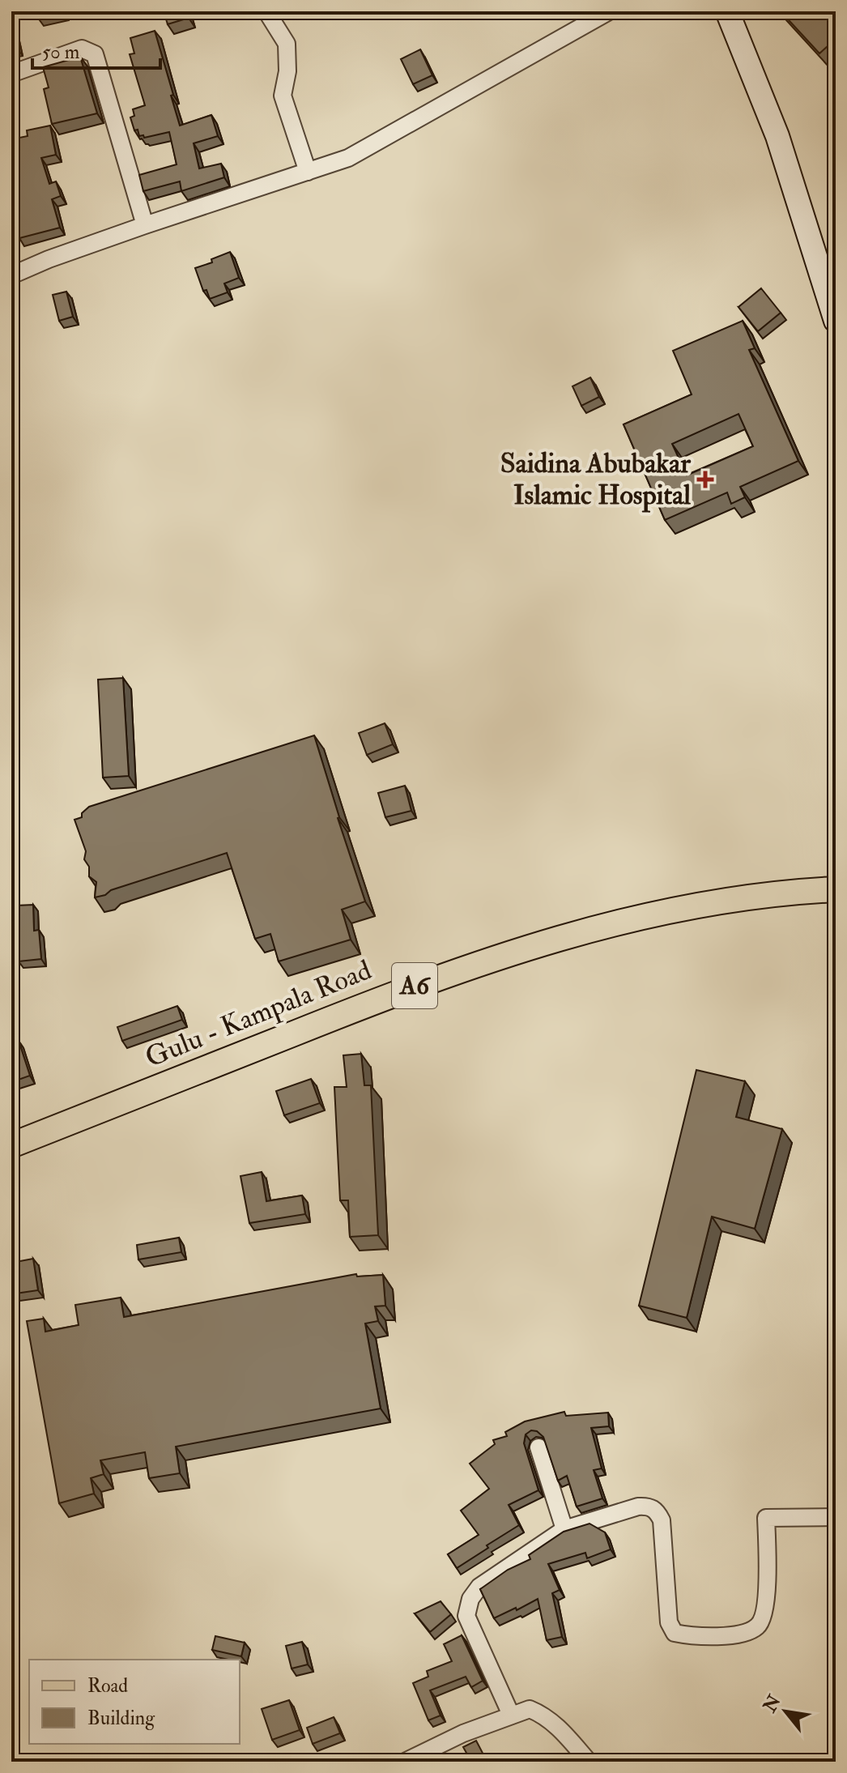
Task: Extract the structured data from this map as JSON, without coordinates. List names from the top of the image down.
{
  "streets": {
    "main road": ["A6", "Gulu - Kampala Road"]
  },
  "places": {
    "health": ["Saidina Abubakar Islamic Hospital"]
  },
  "legend": ["Road", "Building"],
  "scale_bar": "50 m",
  "north": "top left"
}
